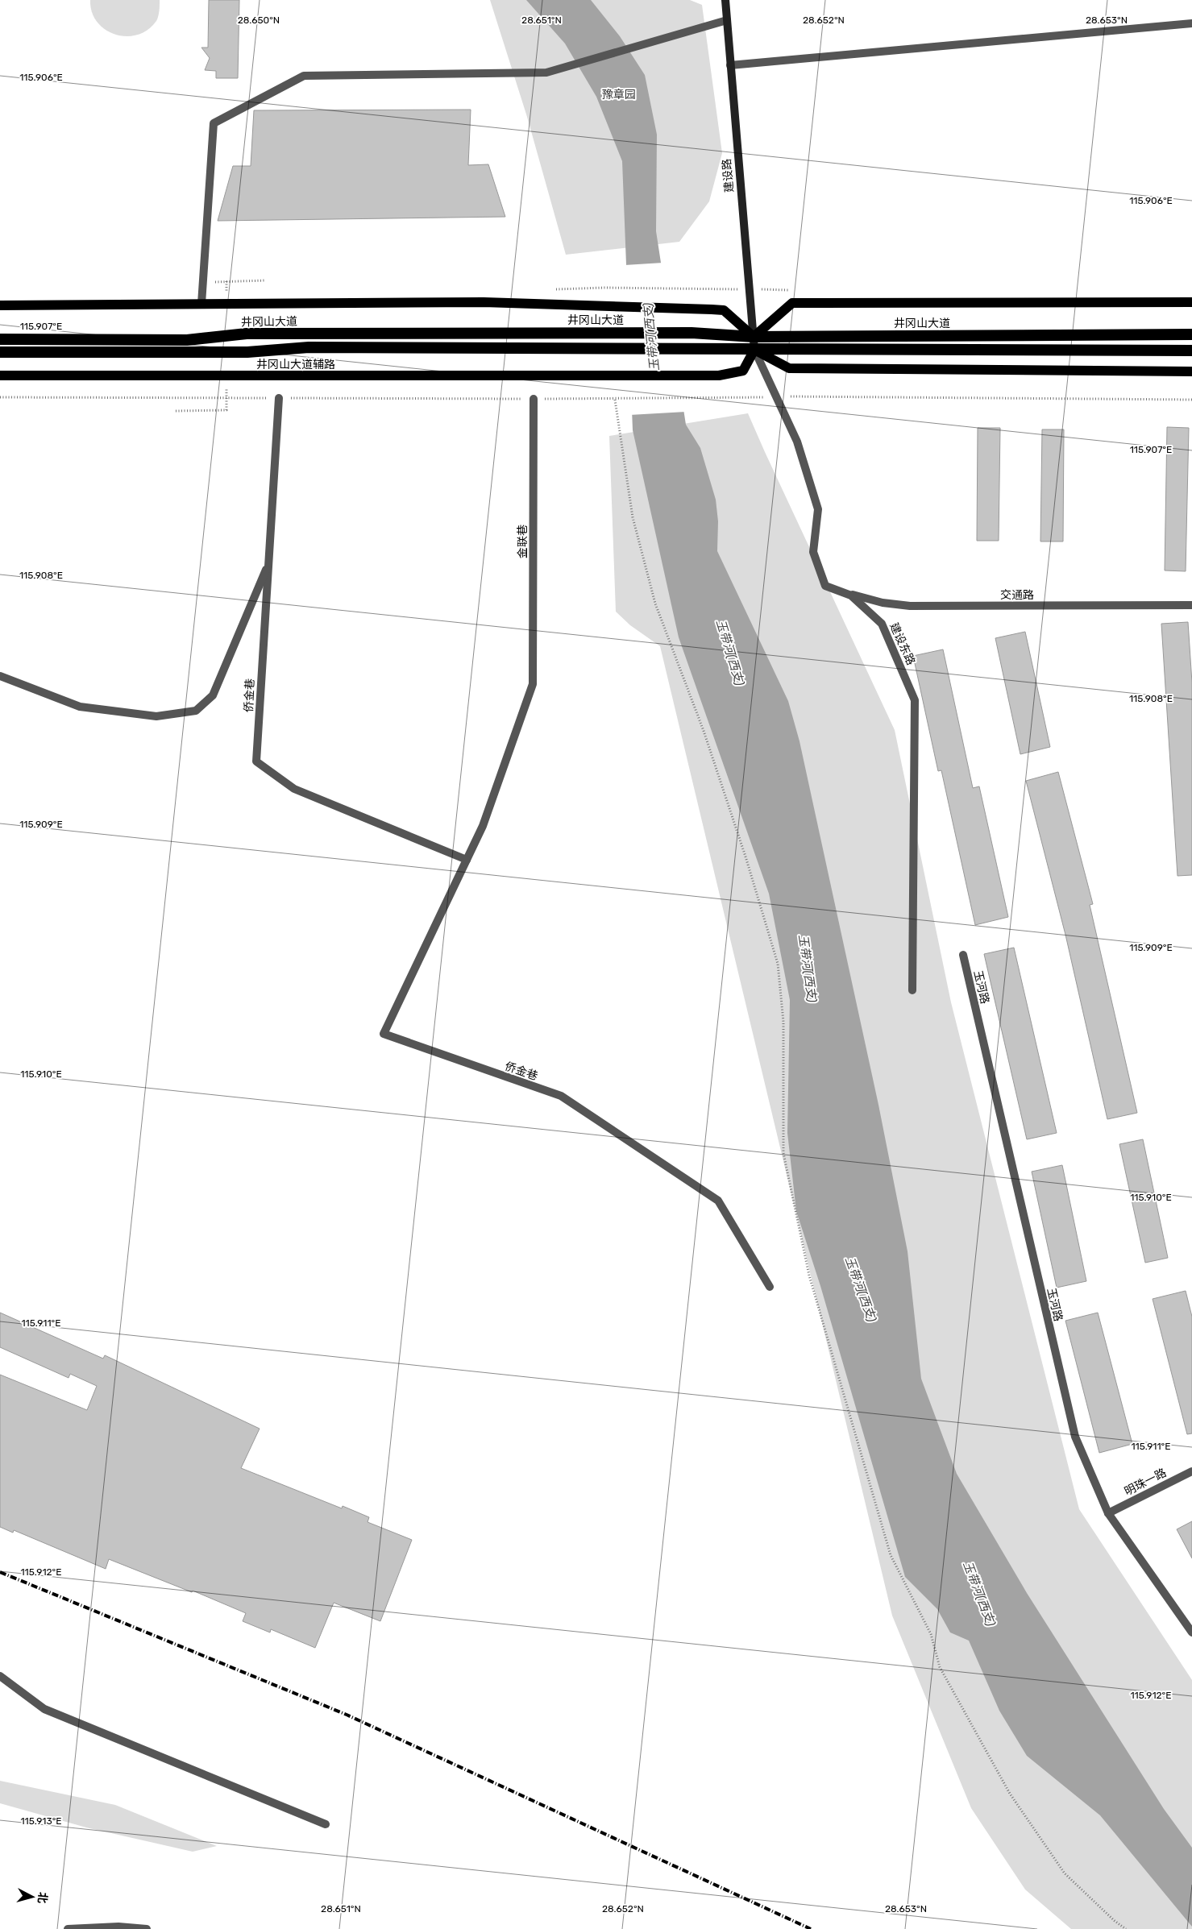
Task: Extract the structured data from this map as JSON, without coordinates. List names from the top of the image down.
{
  "streets": {
    "highway": ["井冈山大道"],
    "main road": ["建设路", "井冈山大道辅路"],
    "street": [
      "金联巷",
      "交通路",
      "建设东路",
      "侨金巷",
      "玉河路",
      "明珠一路"
    ]
  },
  "crossings": [
    ["建设路", "井冈山大道"],
    ["建设路", "井冈山大道辅路"],
    ["建设路", "建设东路"],
    ["井冈山大道辅路", "建设东路"],
    ["金联巷", "侨金巷"],
    ["交通路", "建设东路"],
    ["玉河路", "明珠一路"]
  ],
  "water": ["玉带河(西支)"],
  "parks": ["豫章园"],
  "north": "right",
  "coordinates": [
    "28.650°N",
    "28.651°N",
    "28.652°N",
    "28.653°N",
    "115.906°E",
    "115.907°E",
    "115.908°E",
    "115.909°E",
    "115.910°E",
    "115.911°E",
    "115.912°E",
    "115.913°E"
  ]
}
